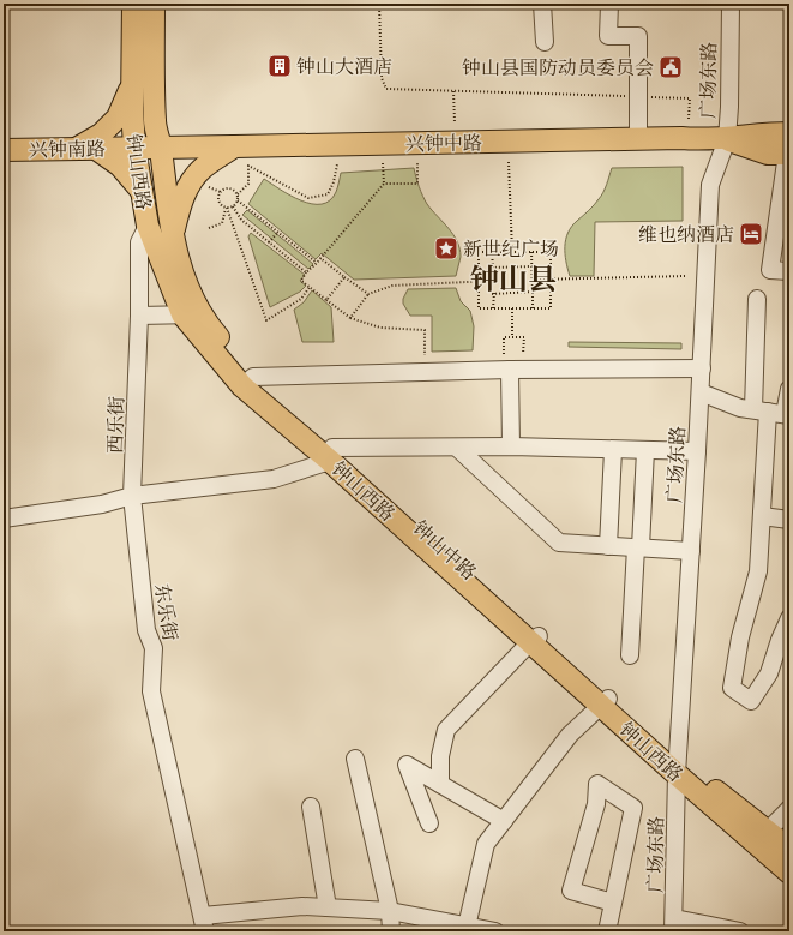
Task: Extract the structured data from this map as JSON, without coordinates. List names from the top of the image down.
{
  "streets": {
    "main road": ["兴钟中路", "兴钟南路", "钟山西路"],
    "street": ["广场东路", "西乐街", "东乐街"]
  },
  "crossings": [
    ["广场东路", "兴钟中路"],
    ["广场东路", "钟山西路"],
    ["兴钟中路", "兴钟南路"],
    ["兴钟中路", "钟山西路"],
    ["兴钟南路", "钟山西路"],
    ["钟山西路", "西乐街"],
    ["西乐街", "东乐街"]
  ],
  "districts": ["钟山县"],
  "places": {
    "building": ["钟山大酒店"],
    "public building": ["钟山县国防动员委员会"],
    "hotel": ["维也纳酒店"],
    "place": ["新世纪广场"]
  }
}
